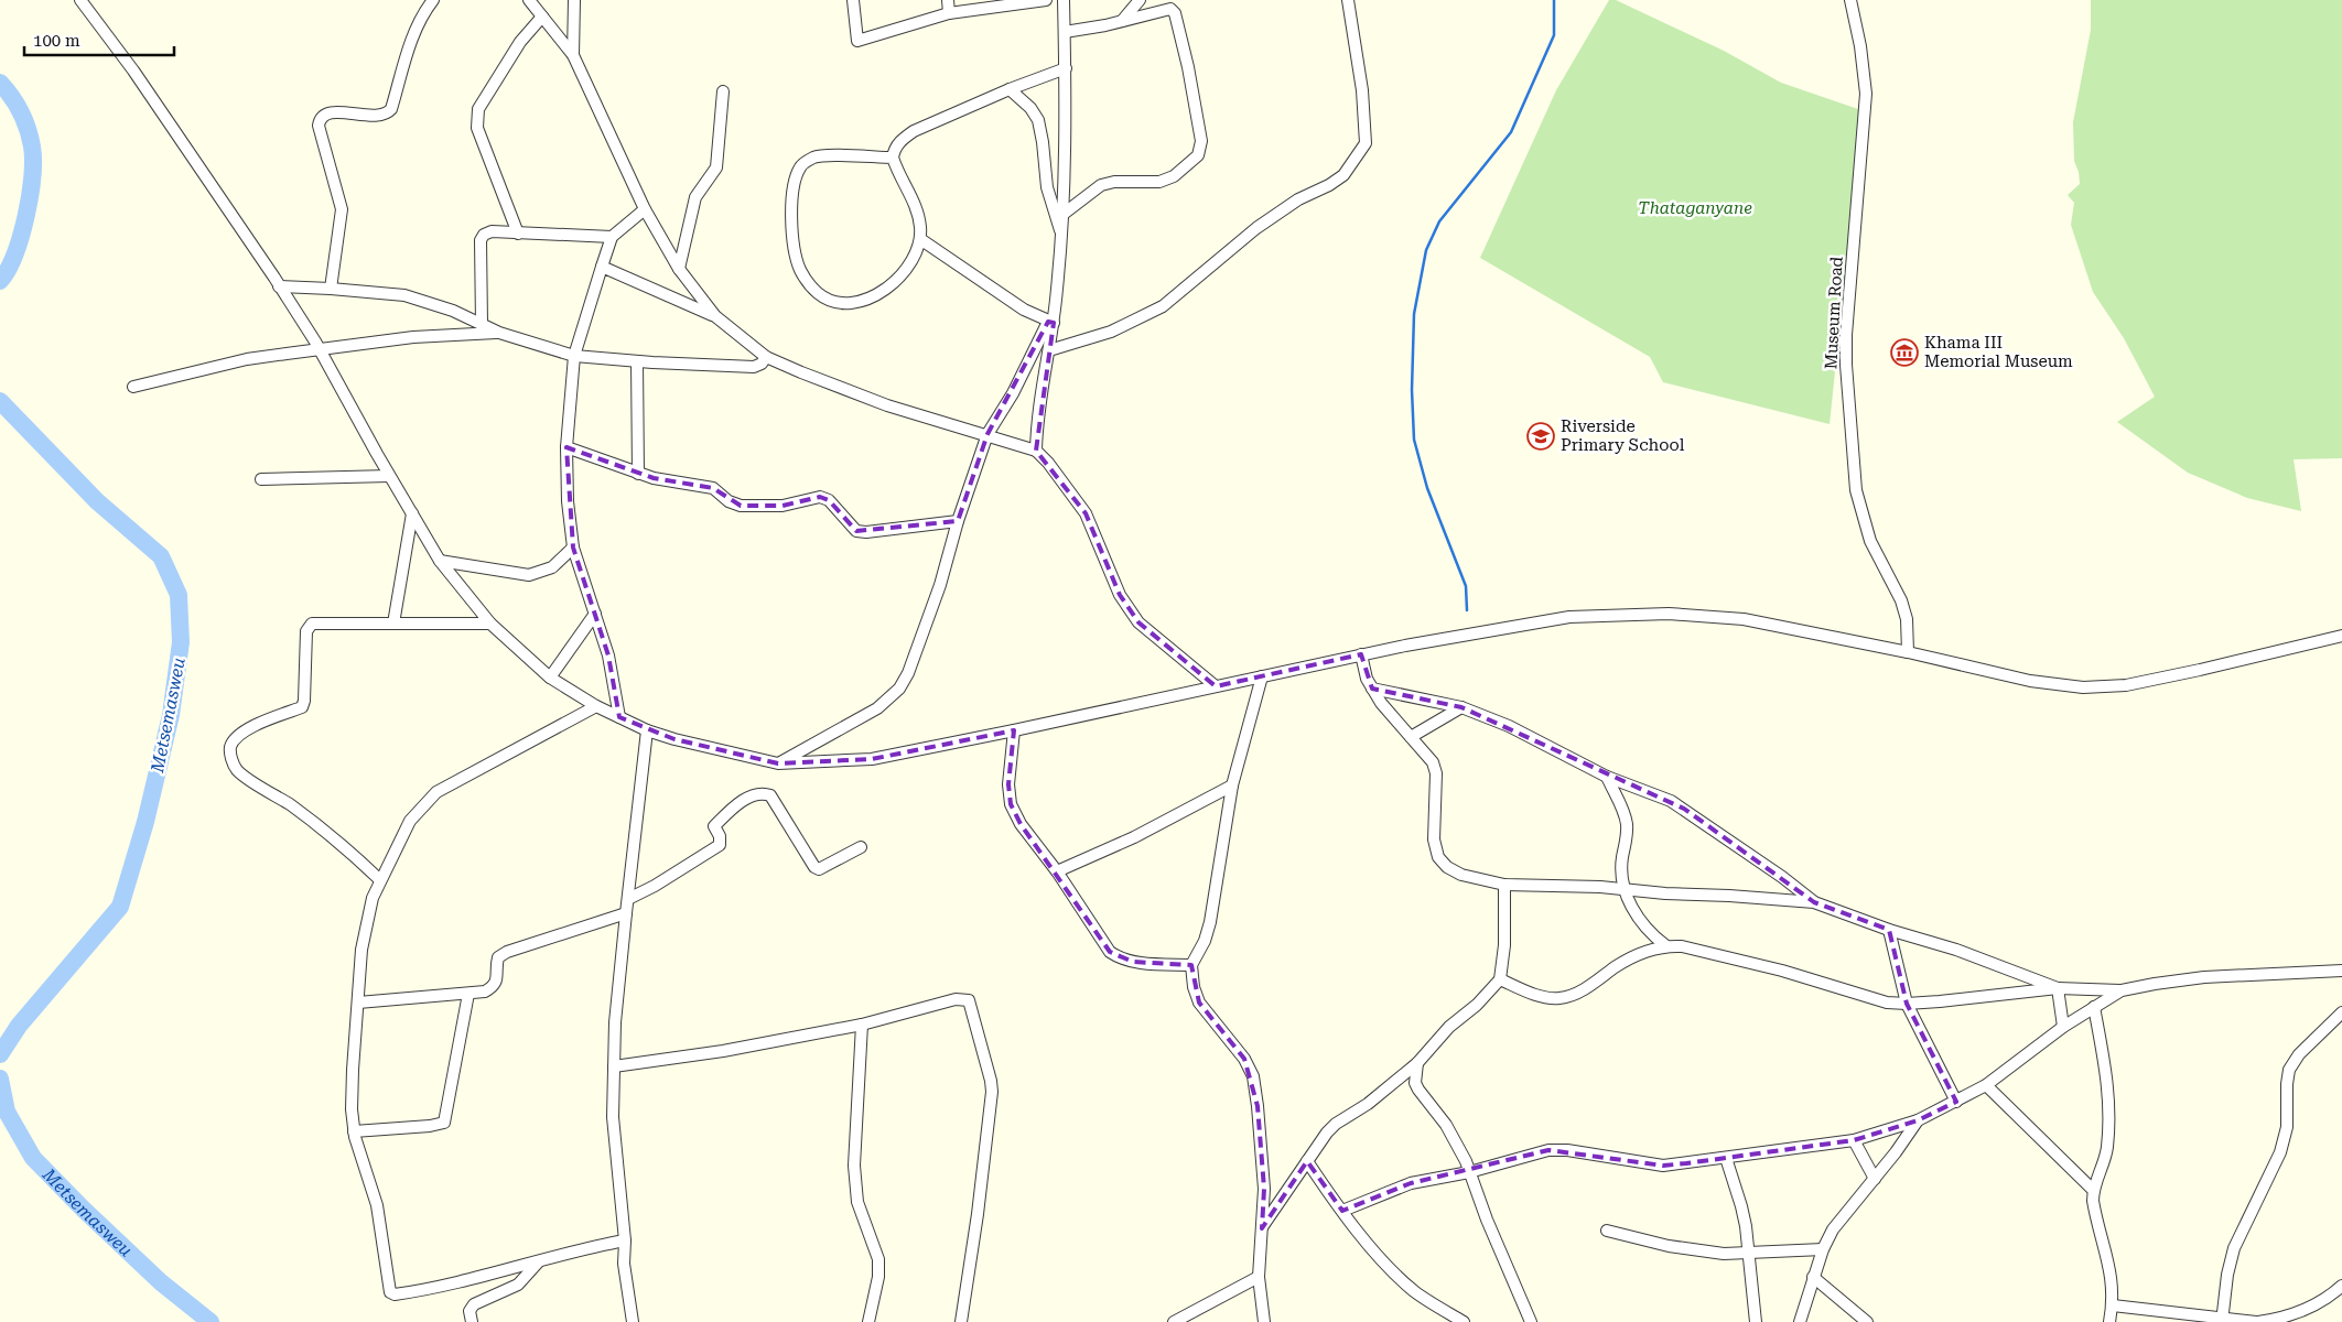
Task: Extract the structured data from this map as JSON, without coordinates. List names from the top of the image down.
{
  "streets": {
    "street": ["Museum Road"]
  },
  "water": ["Metsemasweu"],
  "parks": ["Thataganyane"],
  "places": {
    "museum": ["Khama III Memorial Museum"],
    "school or university": ["Riverside Primary School"]
  },
  "scale_bar": "100 m"
}
